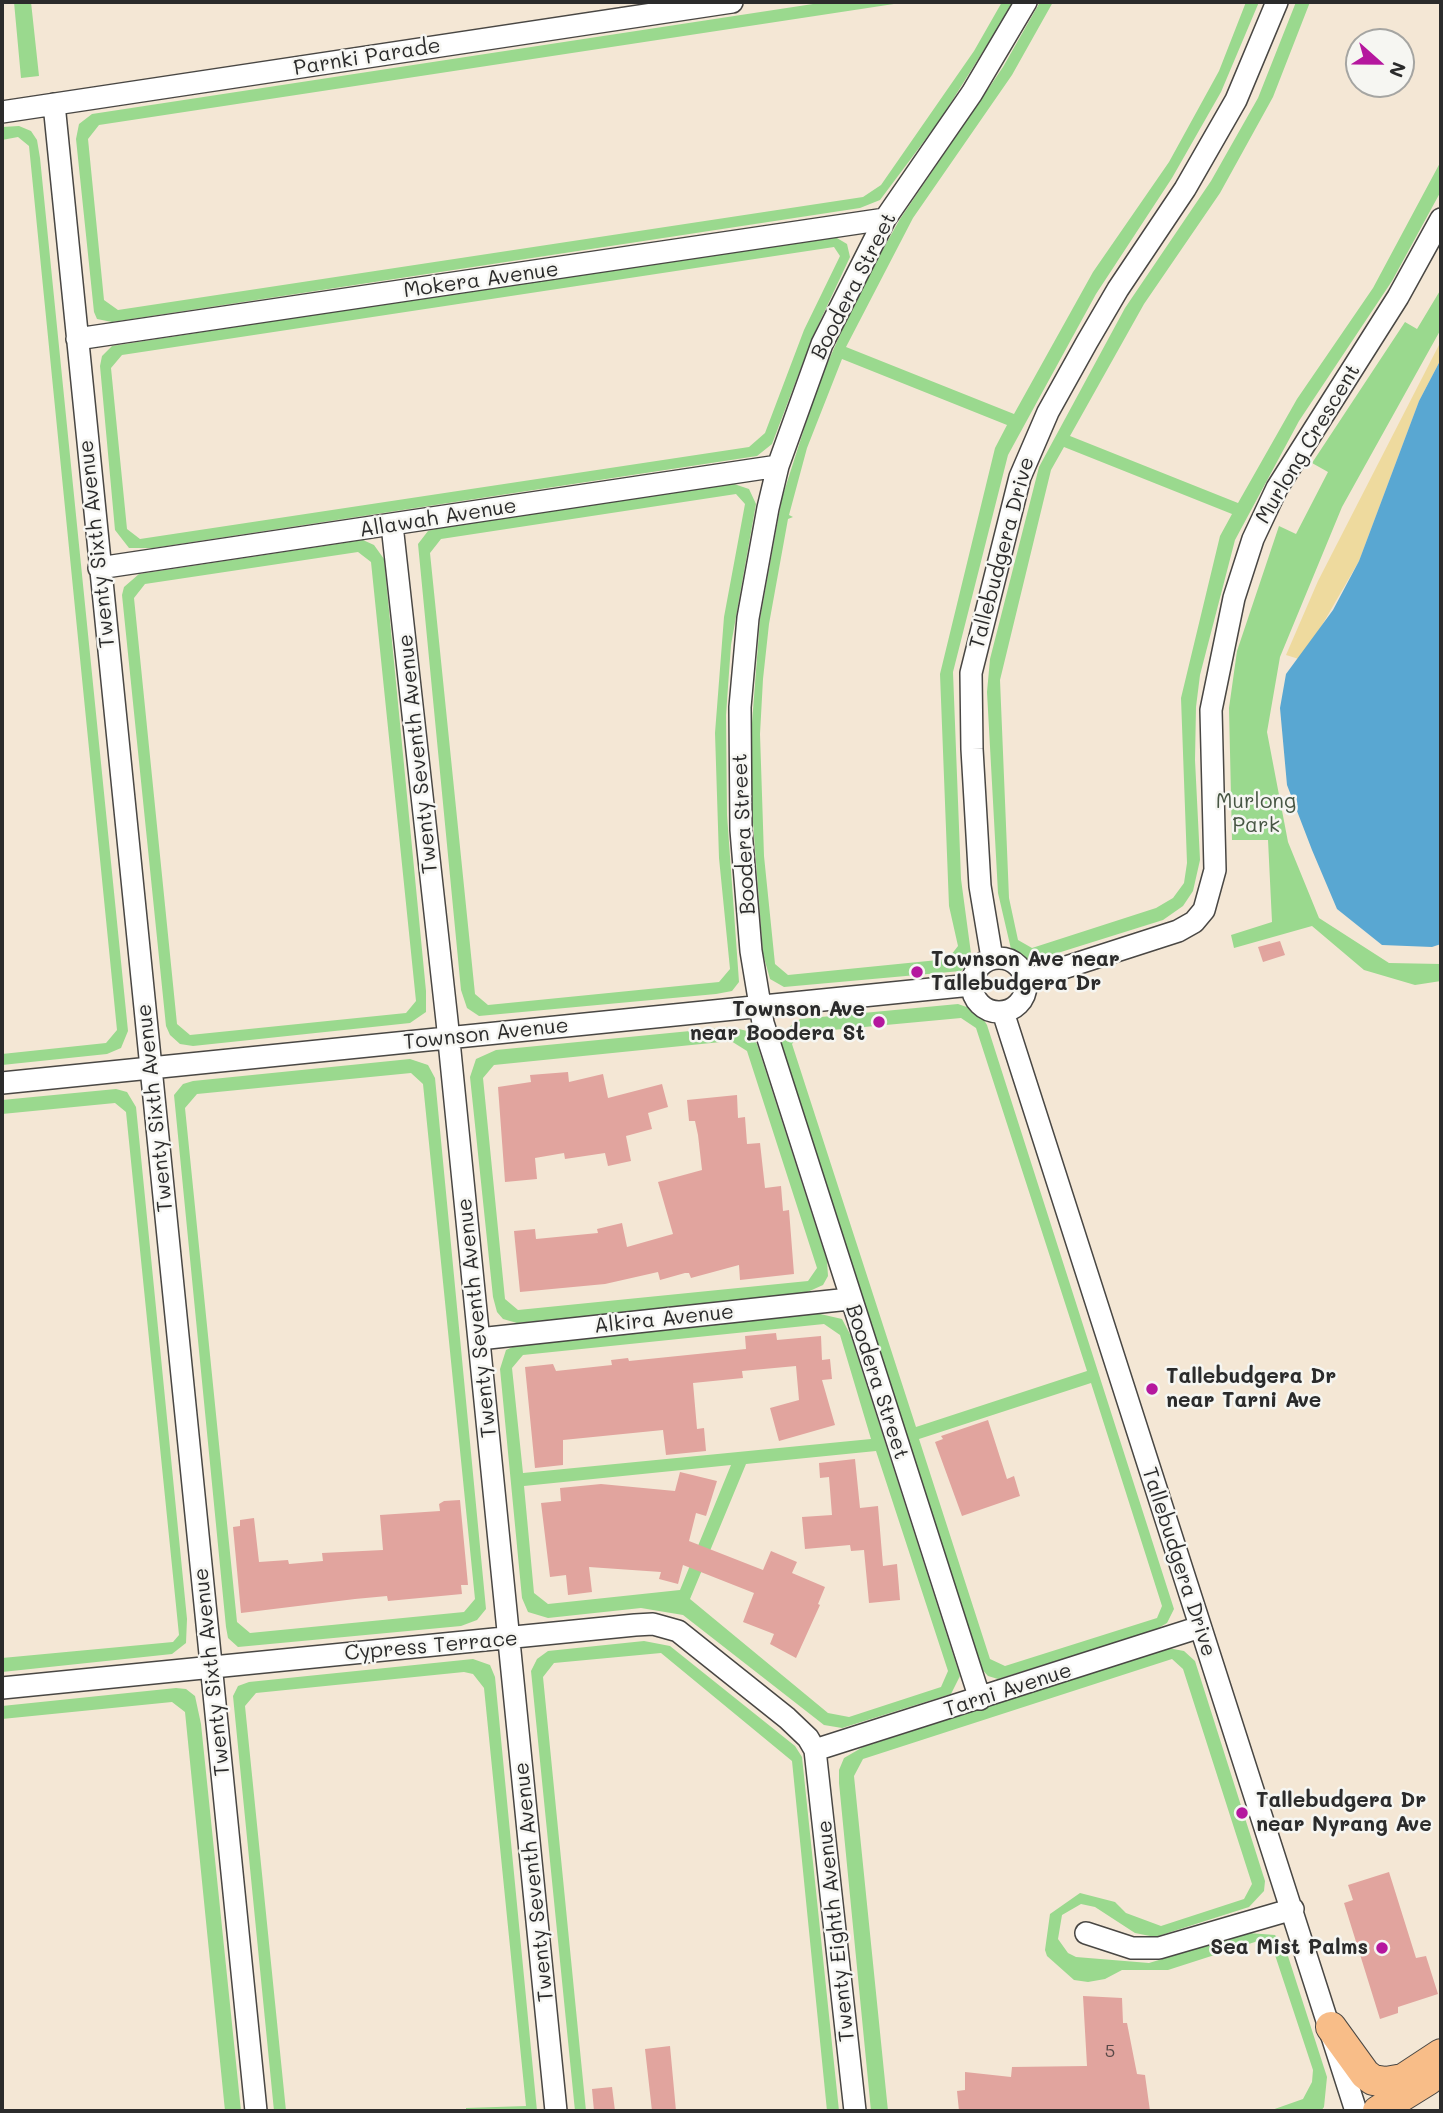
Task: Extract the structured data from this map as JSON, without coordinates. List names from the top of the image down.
{
  "streets": {
    "street": [
      "Parnki Parade",
      "Mokera Avenue",
      "Boodera Street",
      "Murlong Crescent",
      "Allawah Avenue",
      "Twenty Sixth Avenue",
      "Tallebudgera Drive",
      "Twenty Seventh Avenue",
      "Townson Avenue",
      "Alkira Avenue",
      "Cypress Terrace",
      "Tarni Avenue",
      "Twenty Eighth Avenue"
    ]
  },
  "crossings": [
    ["Parnki Parade", "Twenty Sixth Avenue"],
    ["Mokera Avenue", "Boodera Street"],
    ["Mokera Avenue", "Twenty Sixth Avenue"],
    ["Boodera Street", "Allawah Avenue"],
    ["Boodera Street", "Townson Avenue"],
    ["Boodera Street", "Alkira Avenue"],
    ["Boodera Street", "Tarni Avenue"],
    ["Murlong Crescent", "Tallebudgera Drive"],
    ["Murlong Crescent", "Townson Avenue"],
    ["Allawah Avenue", "Twenty Sixth Avenue"],
    ["Allawah Avenue", "Twenty Seventh Avenue"],
    ["Twenty Sixth Avenue", "Townson Avenue"],
    ["Twenty Sixth Avenue", "Cypress Terrace"],
    ["Tallebudgera Drive", "Townson Avenue"],
    ["Tallebudgera Drive", "Tarni Avenue"],
    ["Twenty Seventh Avenue", "Townson Avenue"],
    ["Twenty Seventh Avenue", "Alkira Avenue"],
    ["Twenty Seventh Avenue", "Cypress Terrace"],
    ["Cypress Terrace", "Tarni Avenue"],
    ["Cypress Terrace", "Twenty Eighth Avenue"],
    ["Tarni Avenue", "Twenty Eighth Avenue"]
  ],
  "parks": ["Murlong Park"],
  "places": [
    "Townson Ave near Tallebudgera Dr",
    "Townson Ave near Boodera St",
    "Tallebudgera Dr near Tarni Ave",
    "Tallebudgera Dr near Nyrang Ave",
    "Sea Mist Palms"
  ],
  "house_numbers": ["5"],
  "north": "right"
}
